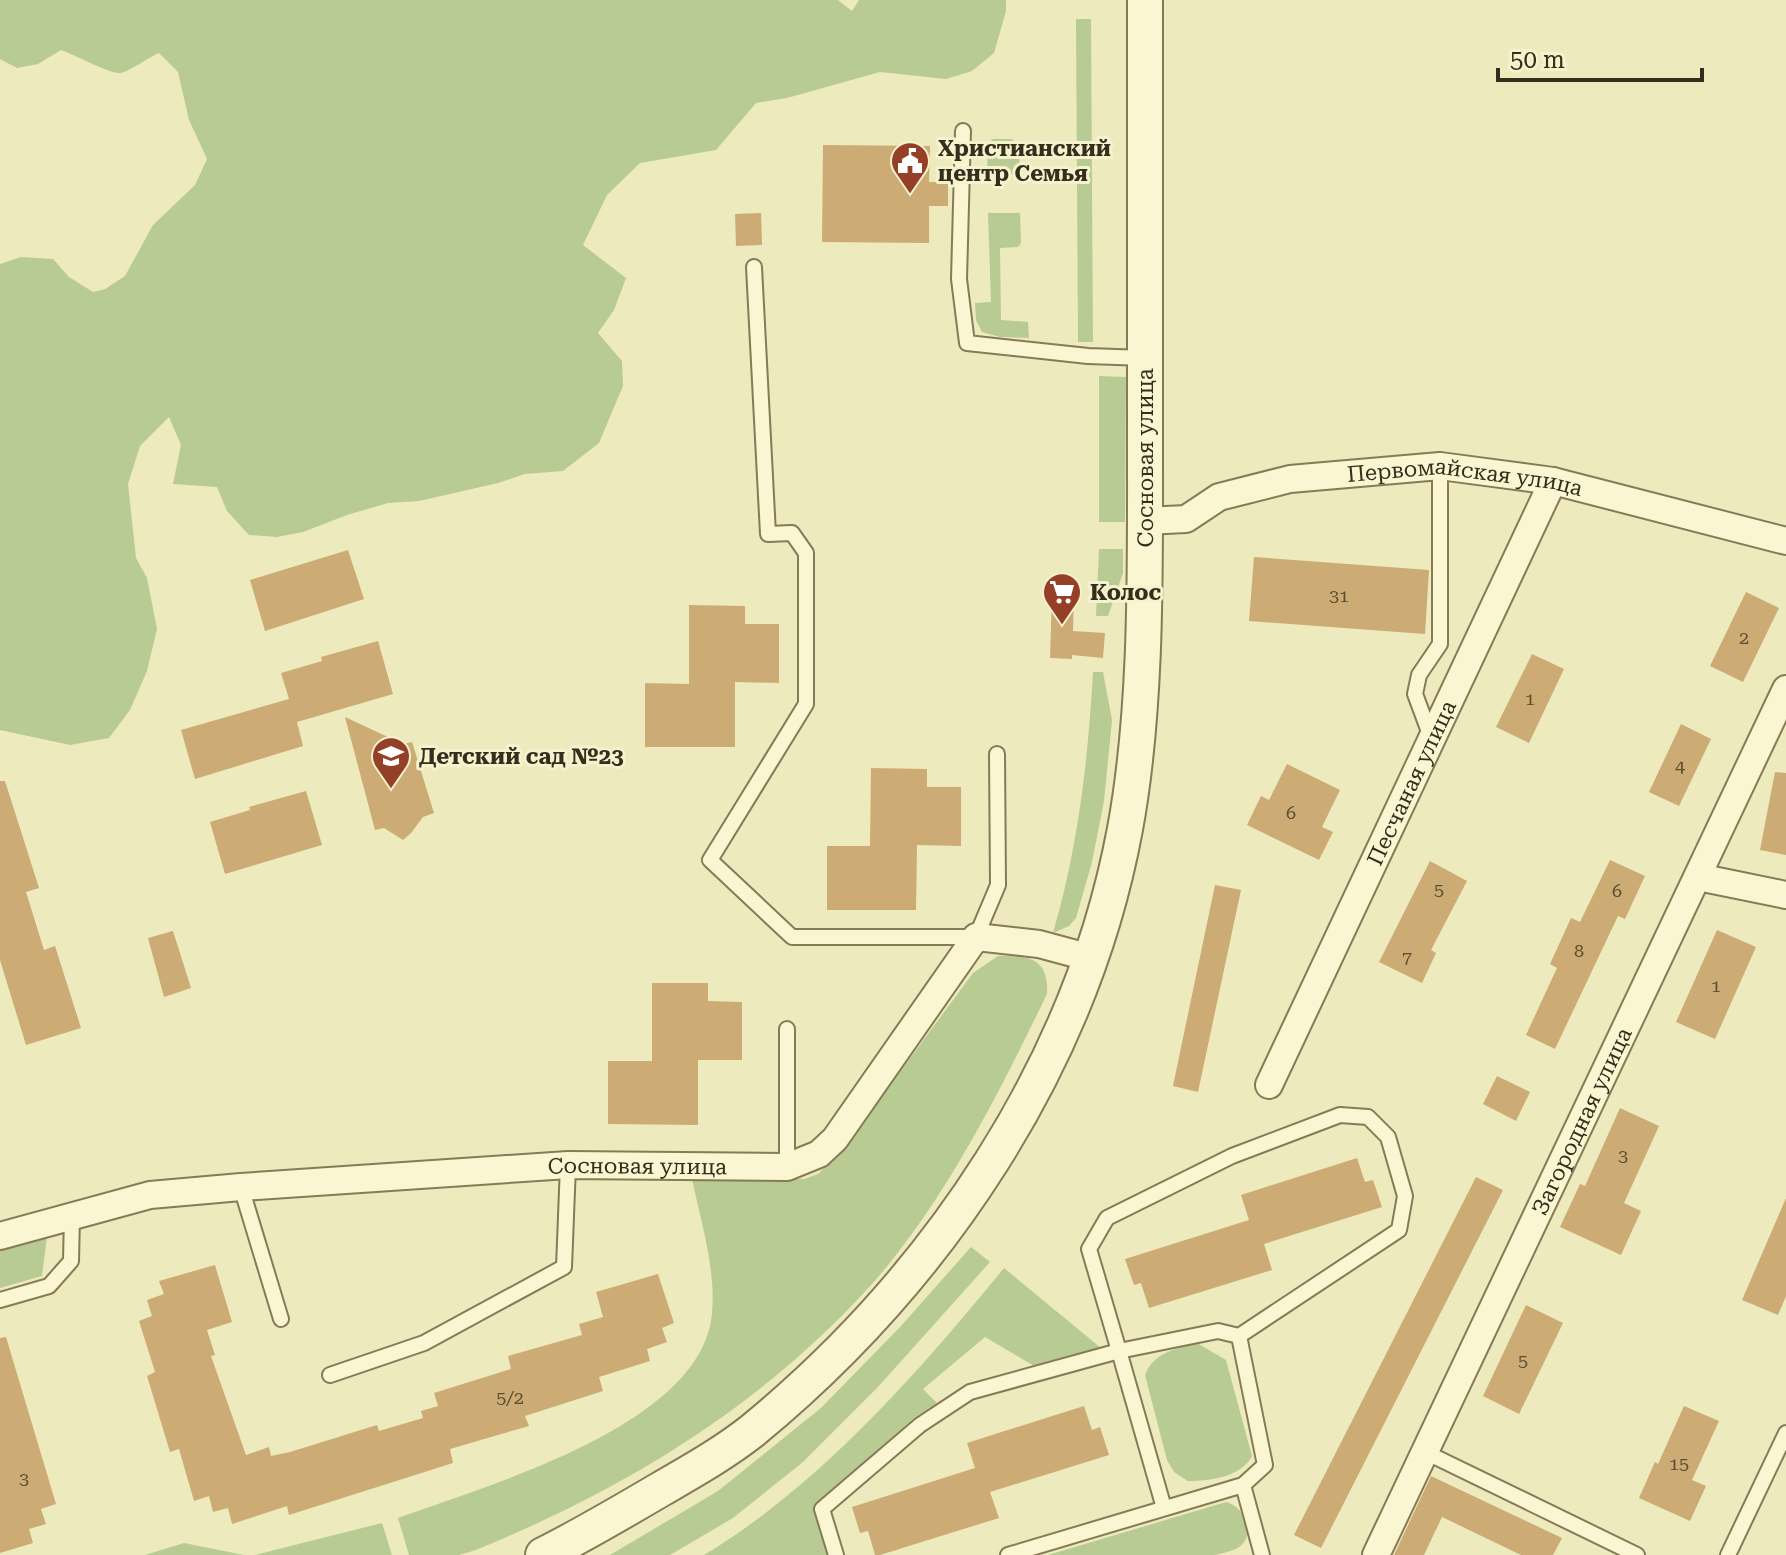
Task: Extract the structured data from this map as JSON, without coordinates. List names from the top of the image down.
{
  "streets": {
    "street": [
      "Сосновая улица",
      "Первомайская улица",
      "Песчаная улица",
      "Загородная улица"
    ]
  },
  "crossings": [
    ["Сосновая улица", "Первомайская улица"],
    ["Первомайская улица", "Песчаная улица"]
  ],
  "places": {
    "public building": ["Христианский центр Семья"],
    "supermarket": ["Колос"],
    "school or university": ["Детский сад №23"]
  },
  "house_numbers": [
    "31",
    "2",
    "1",
    "4",
    "6",
    "5",
    "6",
    "8",
    "7",
    "1",
    "3",
    "5",
    "5/2",
    "15",
    "3"
  ],
  "scale_bar": "50 m"
}
